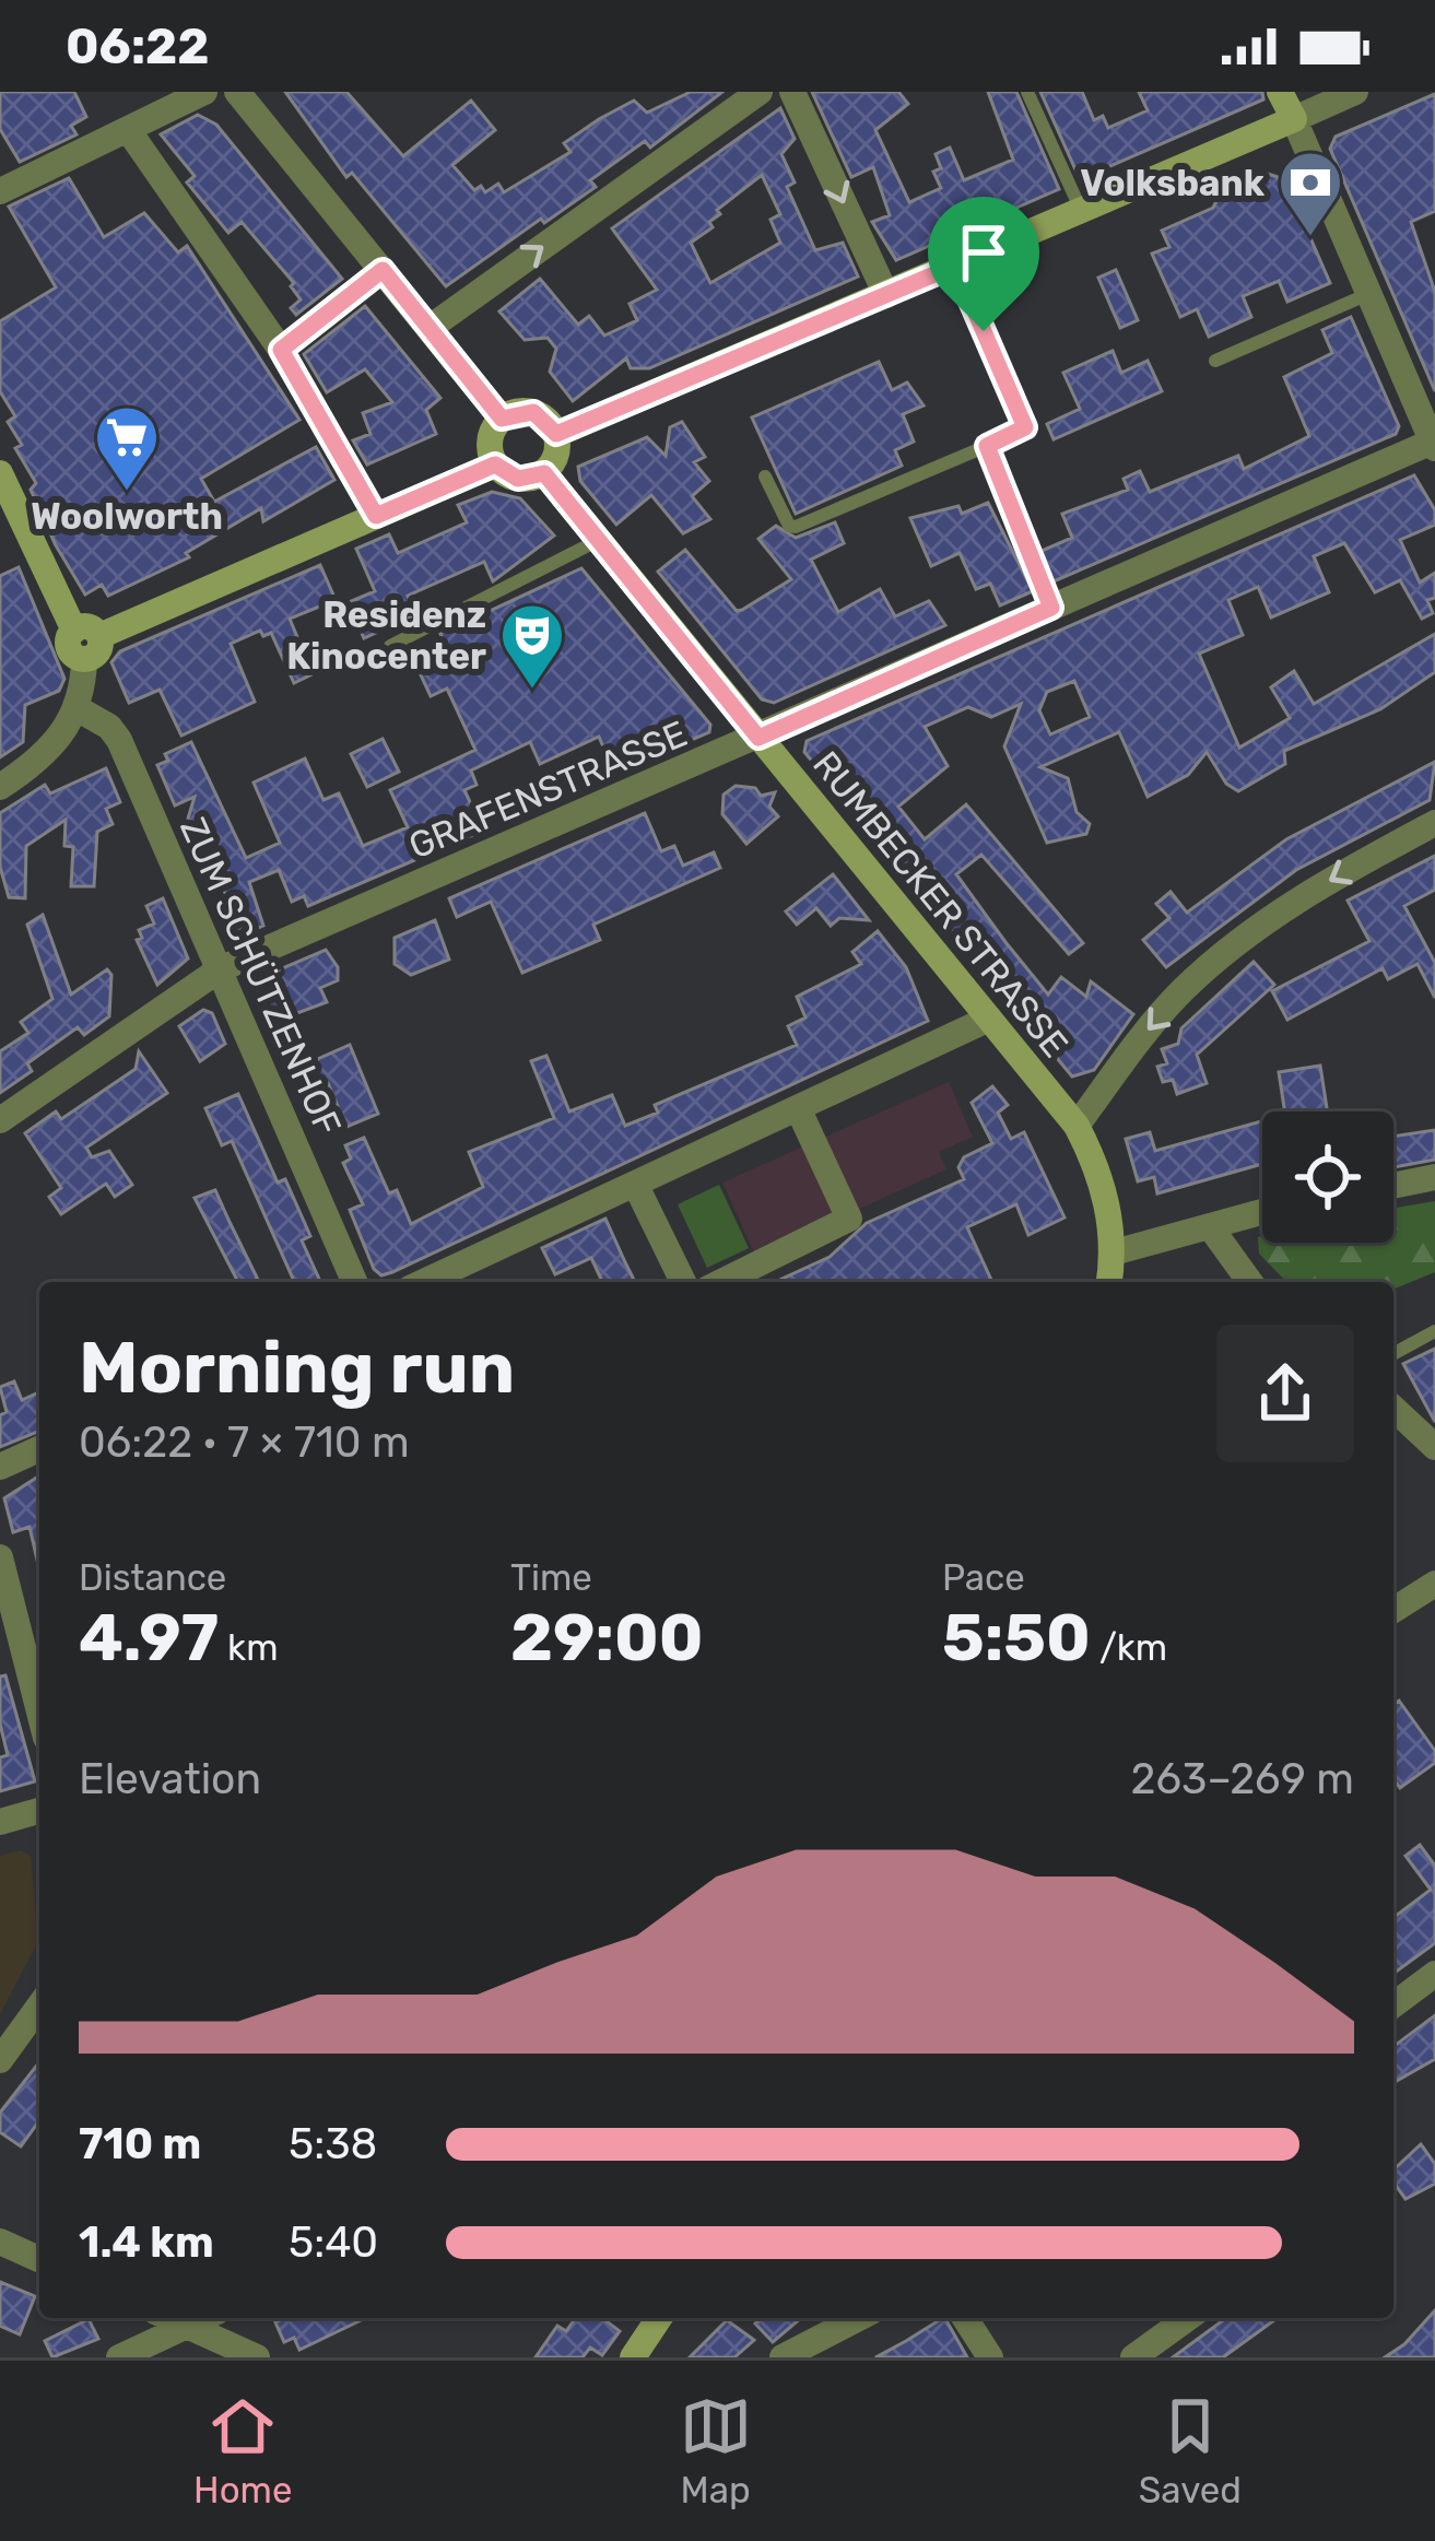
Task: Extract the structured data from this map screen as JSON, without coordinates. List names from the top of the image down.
{
  "streets": {
    "street": ["GRAFENSTRASSE", "RUMBECKER STRASSE", "ZUM SCHÜTZENHOF"]
  },
  "crossings": [
    ["GRAFENSTRASSE", "RUMBECKER STRASSE"],
    ["GRAFENSTRASSE", "ZUM SCHÜTZENHOF"]
  ],
  "places": {
    "bank": ["Volksbank"],
    "supermarket": ["Woolworth"],
    "theatre": ["Residenz Kinocenter"]
  },
  "page": {
    "status": "06:22",
    "heading": ["Morning run", "06:22 · 7 × 710 m"],
    "stats": [
      ["Distance", "4.97 km"],
      ["Time", "29:00"],
      ["Pace", "5:50 /km"]
    ],
    "chart": ["Elevation", "263–269 m"],
    "list": [
      {
        "name": "710 m",
        "note": "5:38"
      },
      {
        "name": "1.4 km",
        "note": "5:40"
      }
    ],
    "tabs": ["Home", "Map", "Saved"]
  }
}
